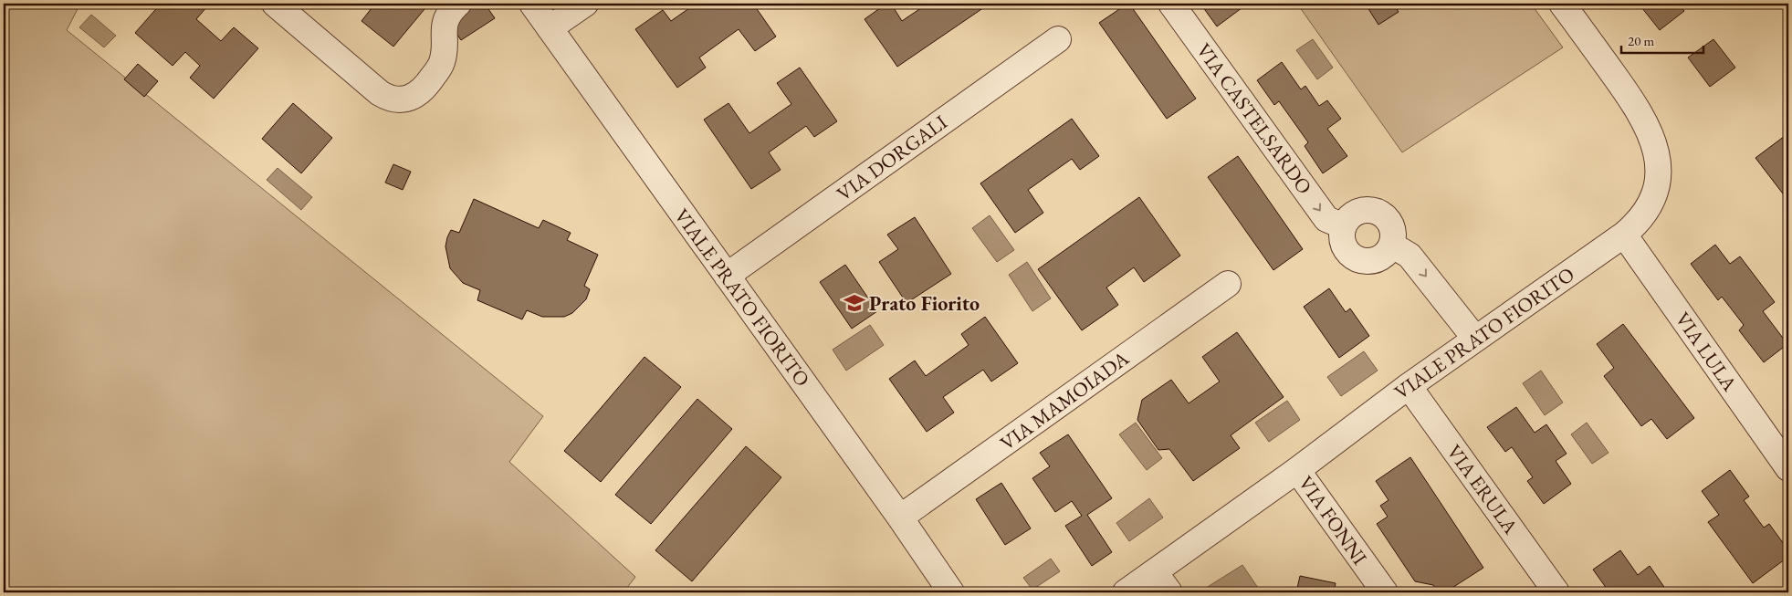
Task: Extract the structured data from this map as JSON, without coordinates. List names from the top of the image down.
{
  "streets": {
    "street": [
      "VIA CASTELSARDO",
      "VIA DORGALI",
      "VIALE PRATO FIORITO",
      "VIA LULA",
      "VIA MAMOIADA",
      "VIA ERULA",
      "VIA FONNI"
    ]
  },
  "crossings": [
    ["VIA DORGALI", "VIALE PRATO FIORITO"],
    ["VIALE PRATO FIORITO", "VIA LULA"],
    ["VIALE PRATO FIORITO", "VIA MAMOIADA"],
    ["VIALE PRATO FIORITO", "VIA ERULA"],
    ["VIALE PRATO FIORITO", "VIA FONNI"]
  ],
  "one_way": ["VIA CASTELSARDO"],
  "places": {
    "school or university": ["Prato Fiorito"]
  },
  "scale_bar": "20 m"
}
